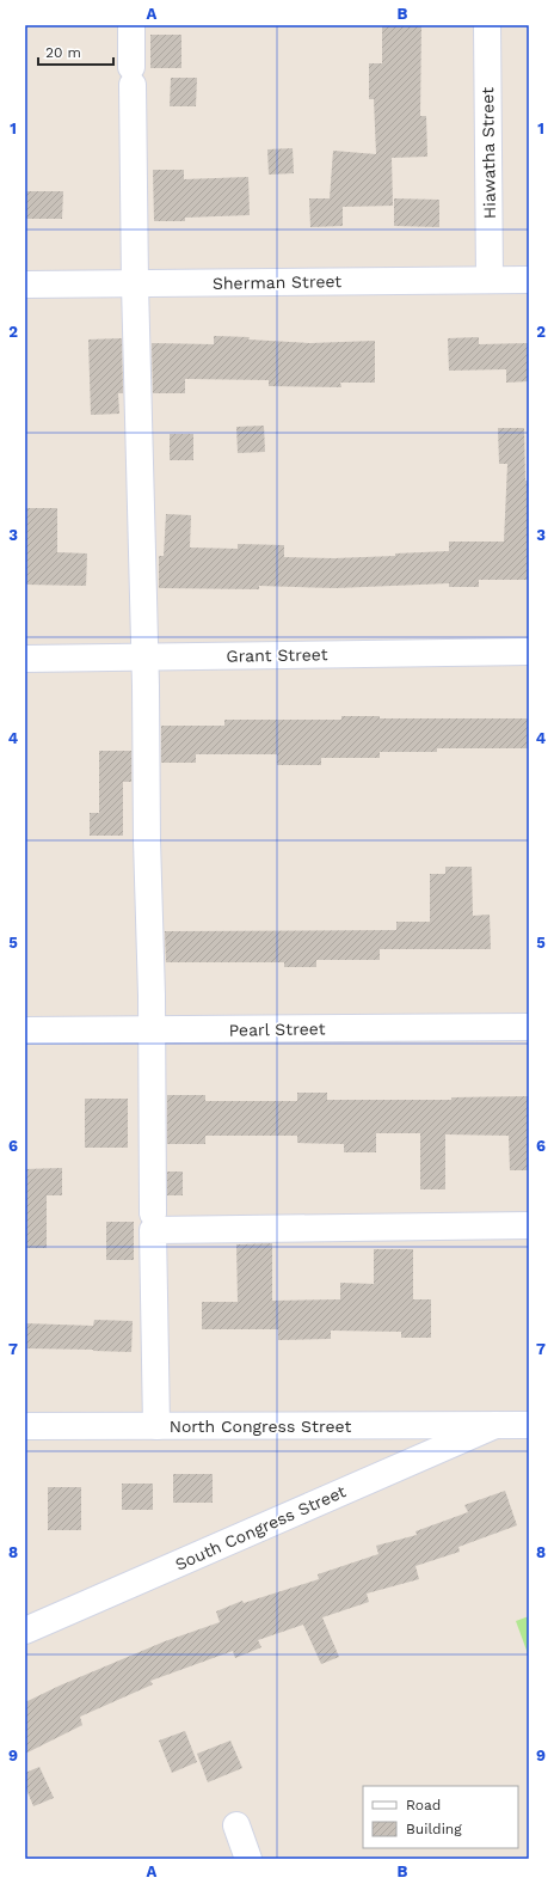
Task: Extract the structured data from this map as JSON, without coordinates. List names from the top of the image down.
{
  "streets": {
    "street": [
      "Hiawatha Street",
      "Sherman Street",
      "Grant Street",
      "Pearl Street",
      "North Congress Street",
      "South Congress Street"
    ]
  },
  "crossings": [
    ["Hiawatha Street", "Sherman Street"],
    ["North Congress Street", "South Congress Street"]
  ],
  "legend": ["Road", "Building"],
  "scale_bar": "20 m",
  "grid": {
    "columns": ["A", "B"],
    "rows": [
      "1",
      "2",
      "3",
      "4",
      "5",
      "6",
      "7",
      "8",
      "9"
    ]
  }
}
